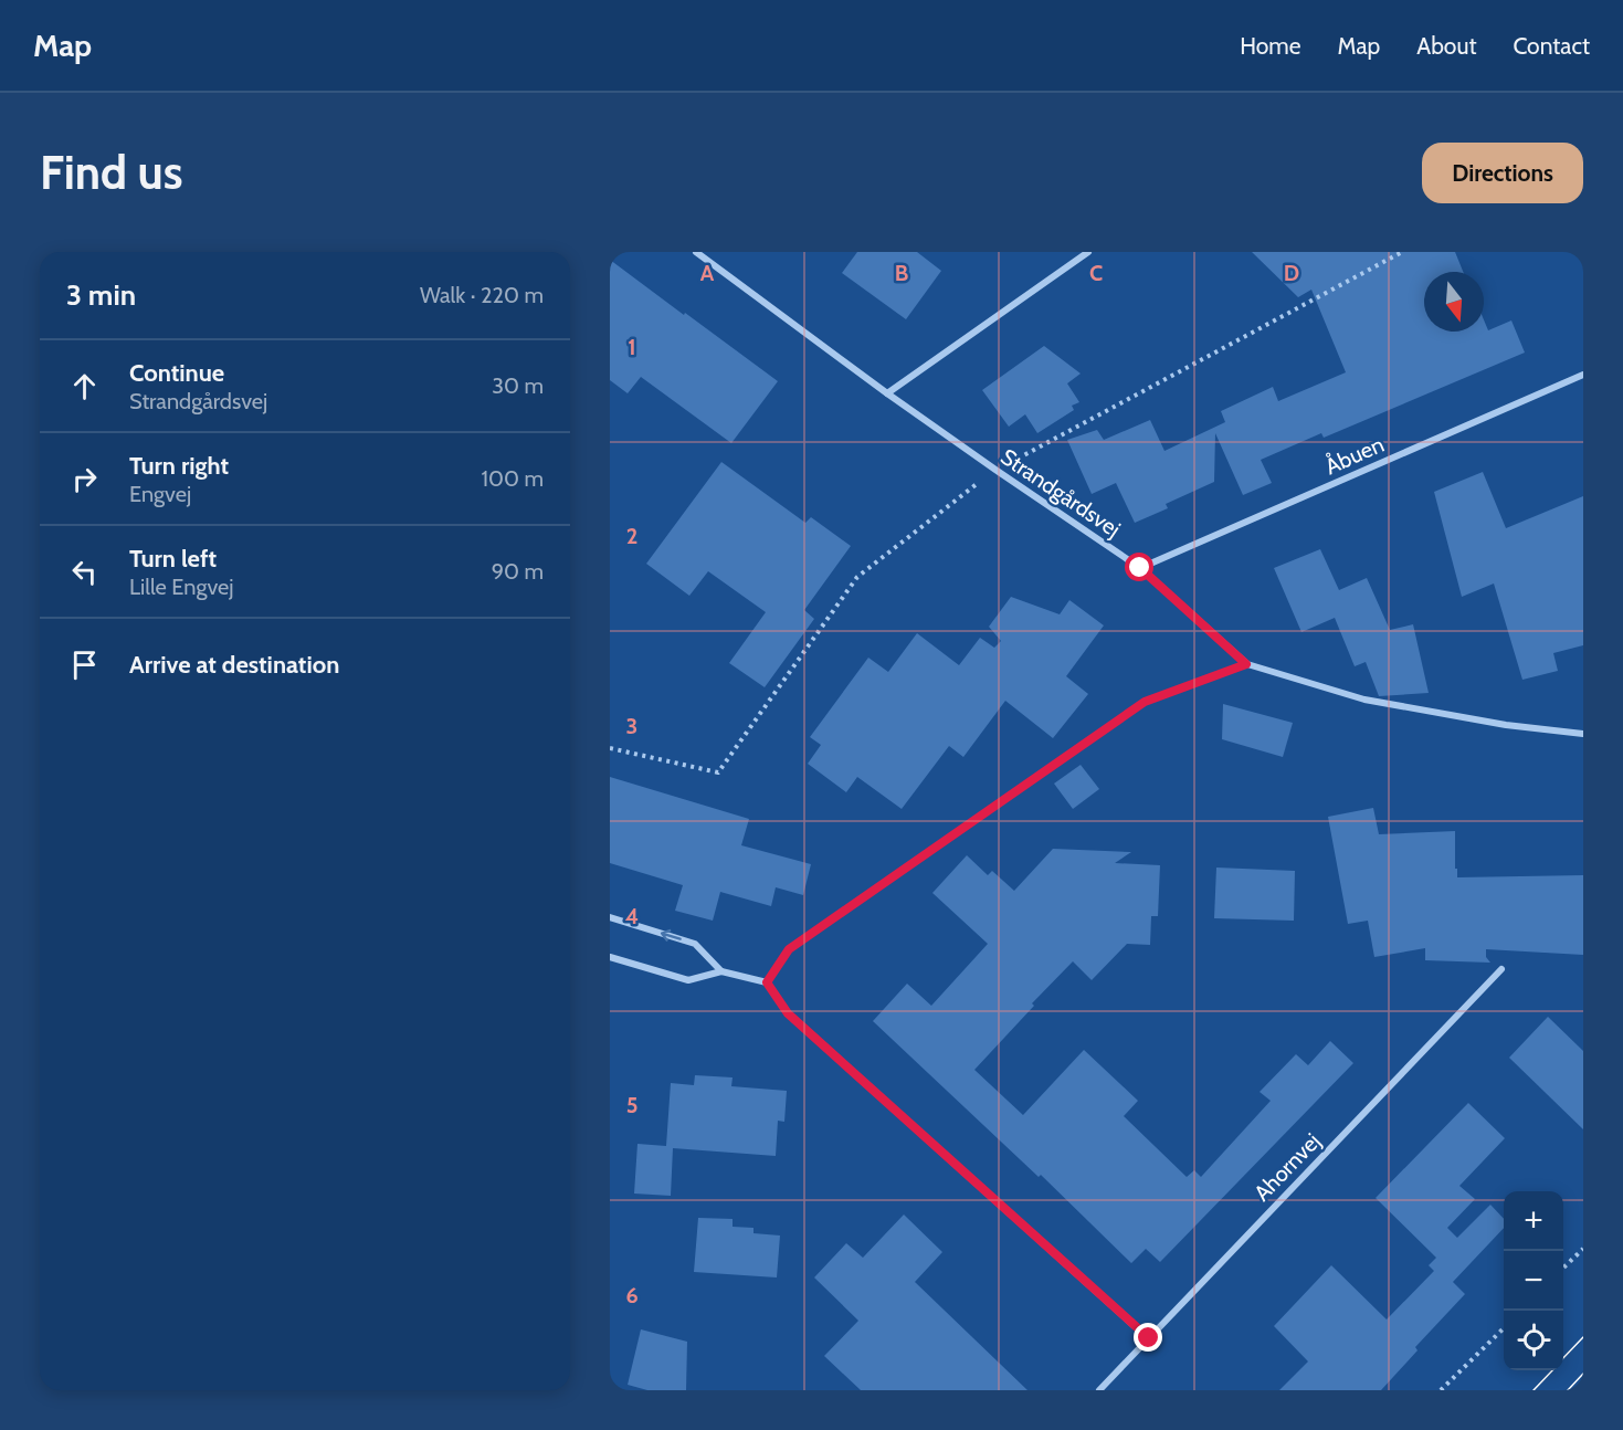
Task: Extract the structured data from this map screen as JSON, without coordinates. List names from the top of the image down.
{
  "streets": {
    "street": ["Åbuen", "Strandgårdsvej", "Ahornvej"]
  },
  "crossings": [
    ["Åbuen", "Strandgårdsvej"]
  ],
  "north": "bottom",
  "page": {
    "header": "Map",
    "nav": [
      "Home",
      "Map",
      "About",
      "Contact"
    ],
    "buttons": "Directions",
    "title": "Find us",
    "heading": ["3 min", "Walk · 220 m"],
    "list": [
      ["Continue", "Strandgårdsvej", "30 m"],
      ["Turn right", "Engvej", "100 m"],
      ["Turn left", "Lille Engvej", "90 m"],
      "Arrive at destination"
    ],
    "map_buttons": ["+", "−"]
  },
  "grid": {
    "columns": [
      "A",
      "B",
      "C",
      "D"
    ],
    "rows": [
      "1",
      "2",
      "3",
      "4",
      "5",
      "6"
    ]
  }
}
